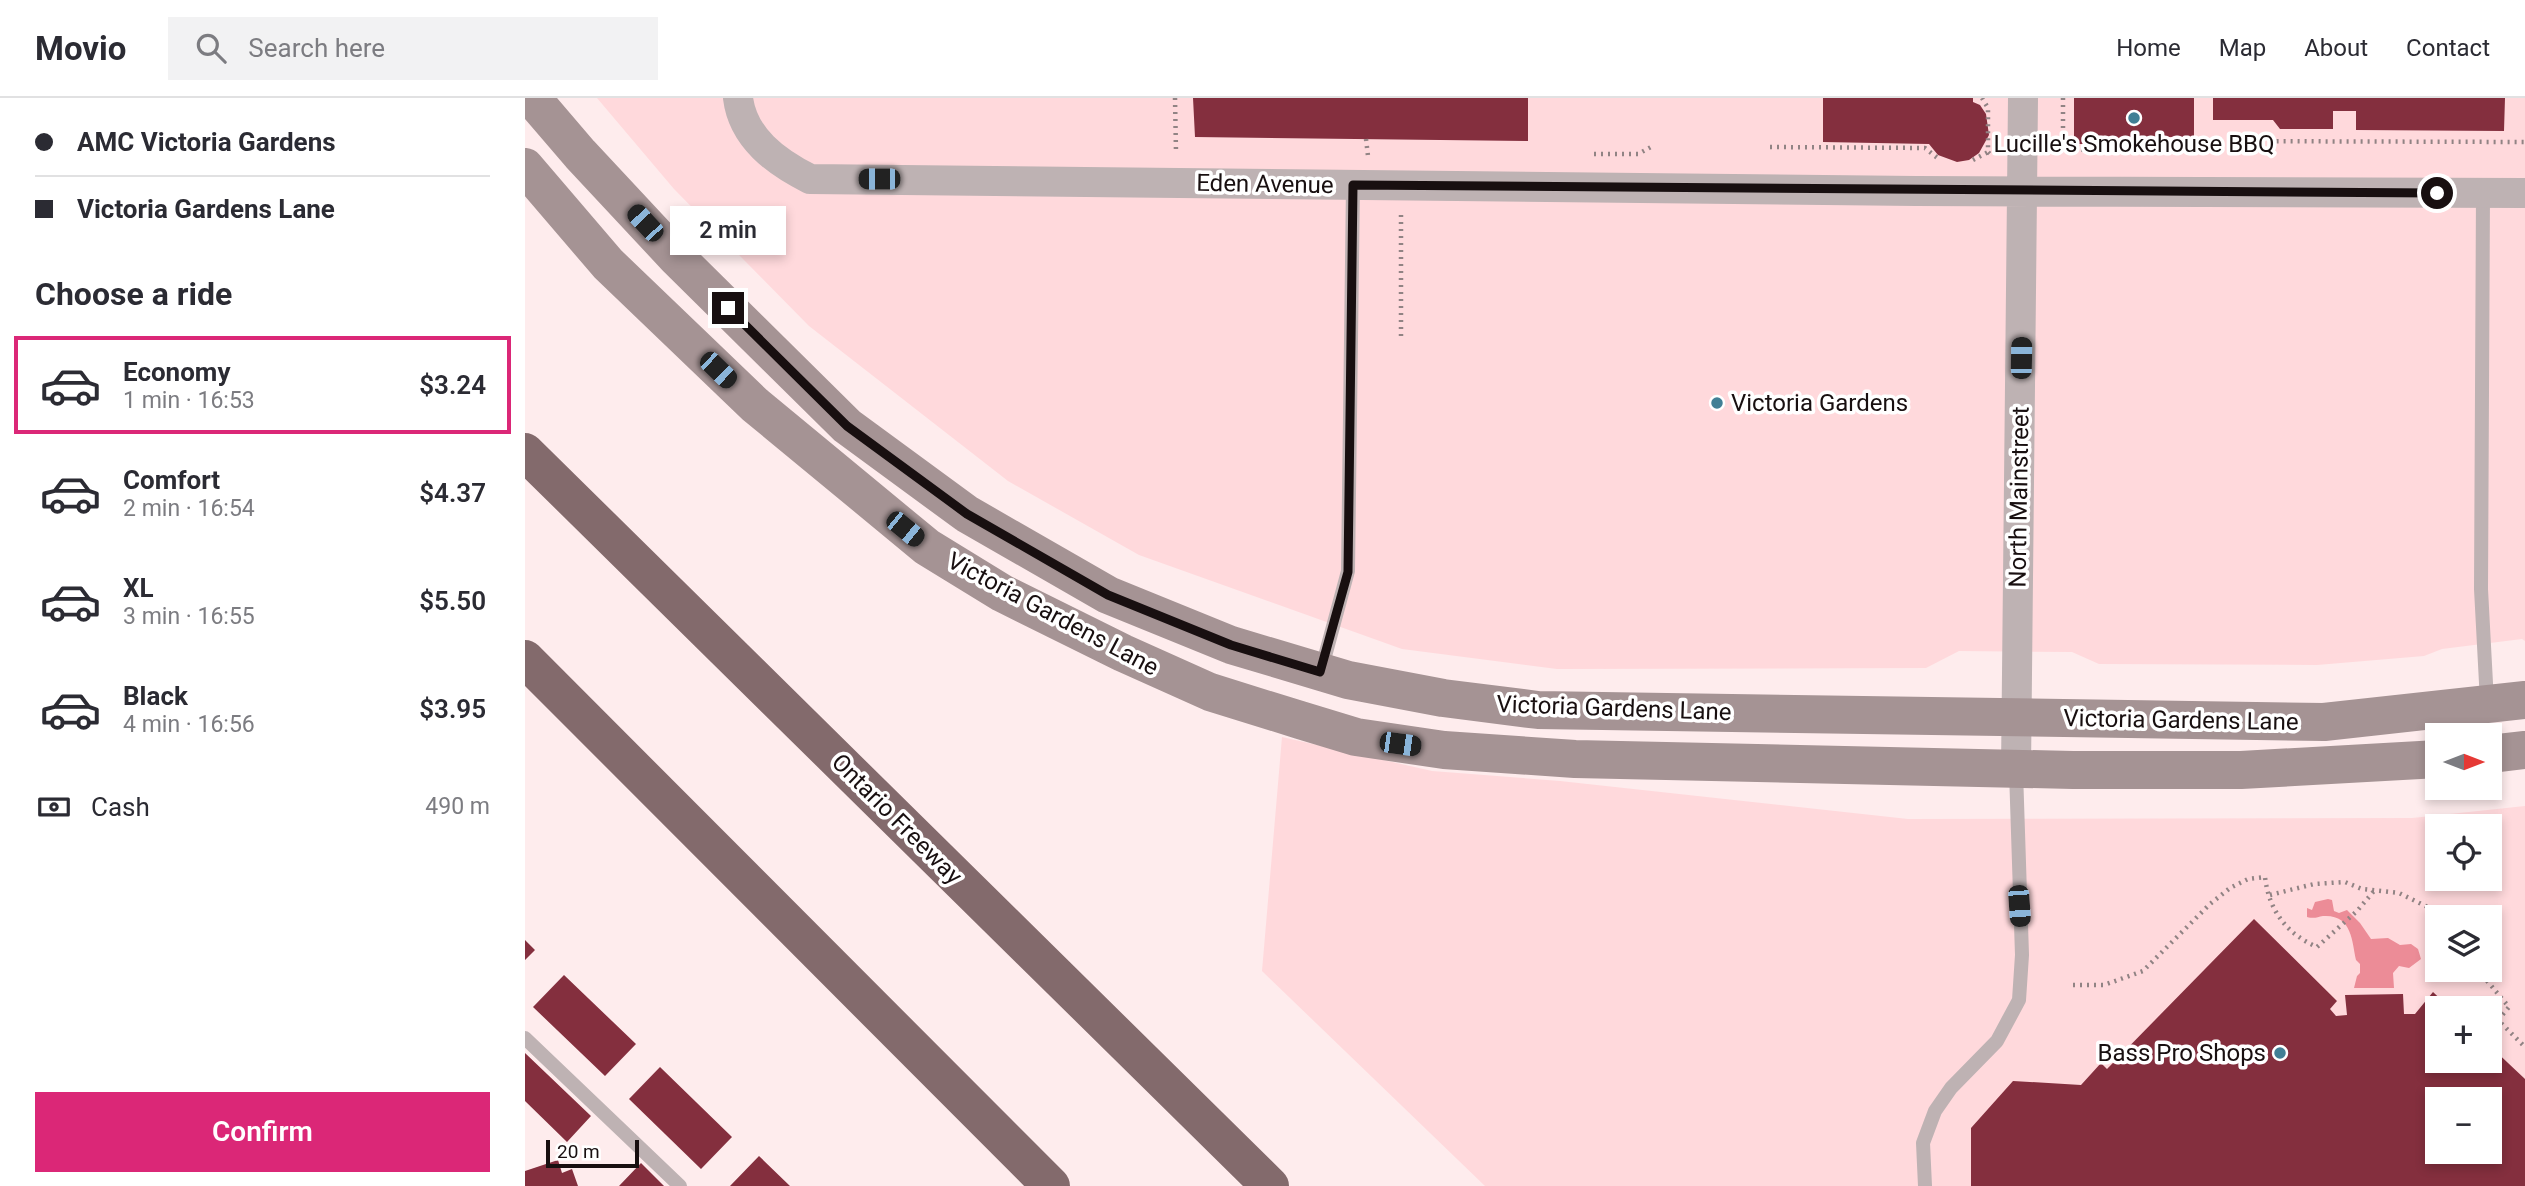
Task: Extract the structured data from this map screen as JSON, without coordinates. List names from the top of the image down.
{
  "streets": {
    "highway": ["Ontario Freeway"],
    "main road": ["Victoria Gardens Lane"],
    "street": ["Eden Avenue", "North Mainstreet"]
  },
  "crossings": [
    ["Eden Avenue", "North Mainstreet"],
    ["North Mainstreet", "Victoria Gardens Lane"]
  ],
  "places": ["Lucille's Smokehouse BBQ", "Victoria Gardens", "Bass Pro Shops"],
  "scale_bar": "20 m",
  "north": "right",
  "page": {
    "header": "Movio",
    "search": "Search here",
    "nav": [
      "Home",
      "Map",
      "About",
      "Contact"
    ],
    "banner": ["AMC Victoria Gardens", "Victoria Gardens Lane"],
    "bubble": "2 min",
    "heading": "Choose a ride",
    "list": [
      {
        "name": "Economy",
        "note": "1 min · 16:53",
        "value": "$3.24"
      },
      {
        "name": "Comfort",
        "note": "2 min · 16:54",
        "value": "$4.37"
      },
      {
        "name": "XL",
        "note": "3 min · 16:55",
        "value": "$5.50"
      },
      {
        "name": "Black",
        "note": "4 min · 16:56",
        "value": "$3.95"
      }
    ],
    "map_buttons": ["+", "−"],
    "pay": ["Cash", "490 m"],
    "buttons": "Confirm",
    "scale": "20 m"
  }
}
